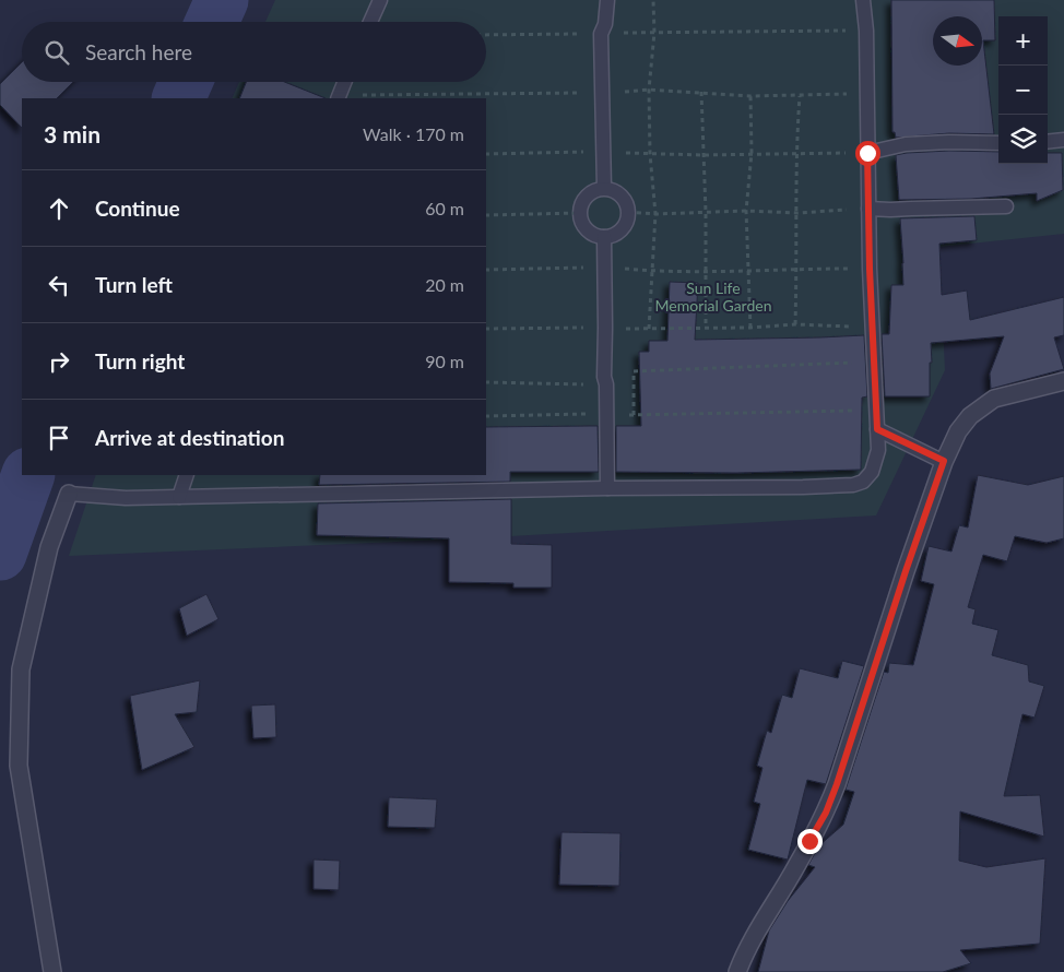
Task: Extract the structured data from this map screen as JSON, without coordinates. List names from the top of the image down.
{
  "parks": ["Sun Life Memorial Garden"],
  "north": "right",
  "page": {
    "map_buttons": ["+", "−"],
    "search": "Search here",
    "heading": ["3 min", "Walk · 170 m"],
    "list": [
      ["Continue", "60 m"],
      ["Turn left", "20 m"],
      ["Turn right", "90 m"],
      "Arrive at destination"
    ]
  }
}
